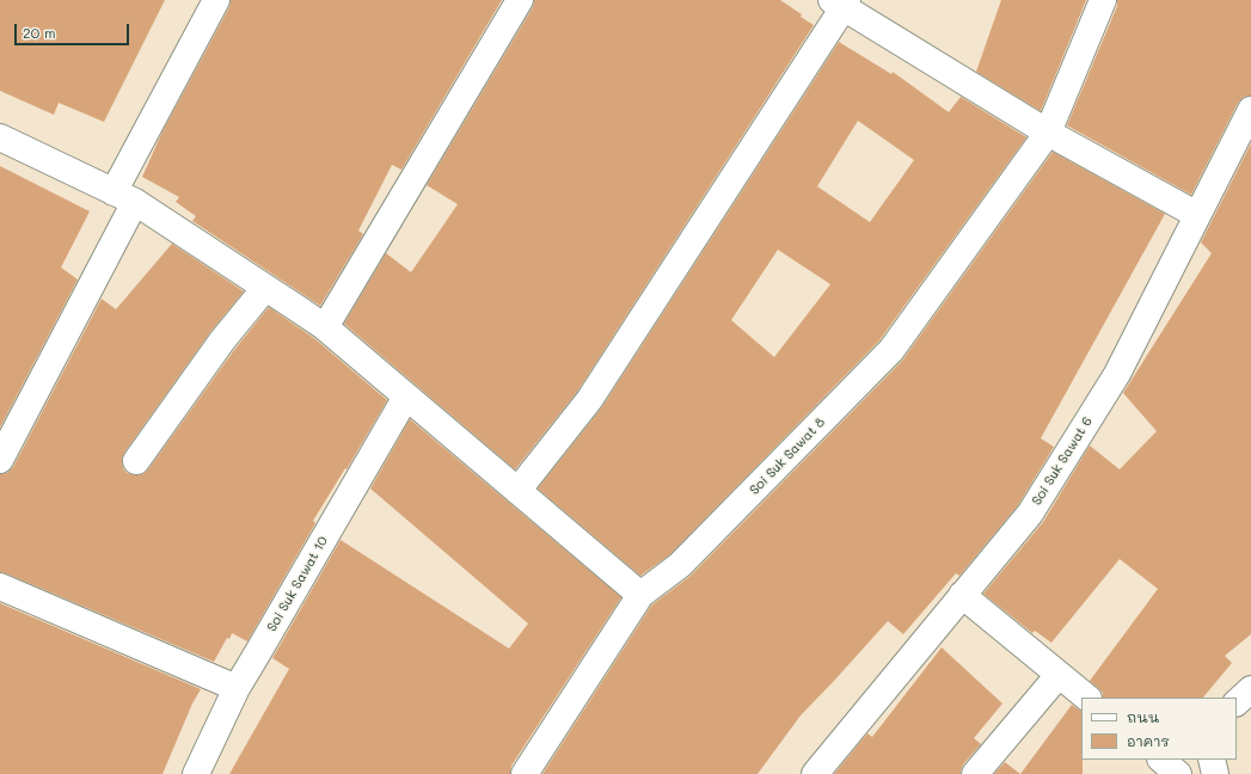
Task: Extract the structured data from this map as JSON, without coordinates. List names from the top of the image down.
{
  "streets": {
    "street": ["Soi Suk Sawat 8", "Soi Suk Sawat 6", "Soi Suk Sawat 10"]
  },
  "legend": ["ถนน", "อาคาร"],
  "scale_bar": "20 m"
}
